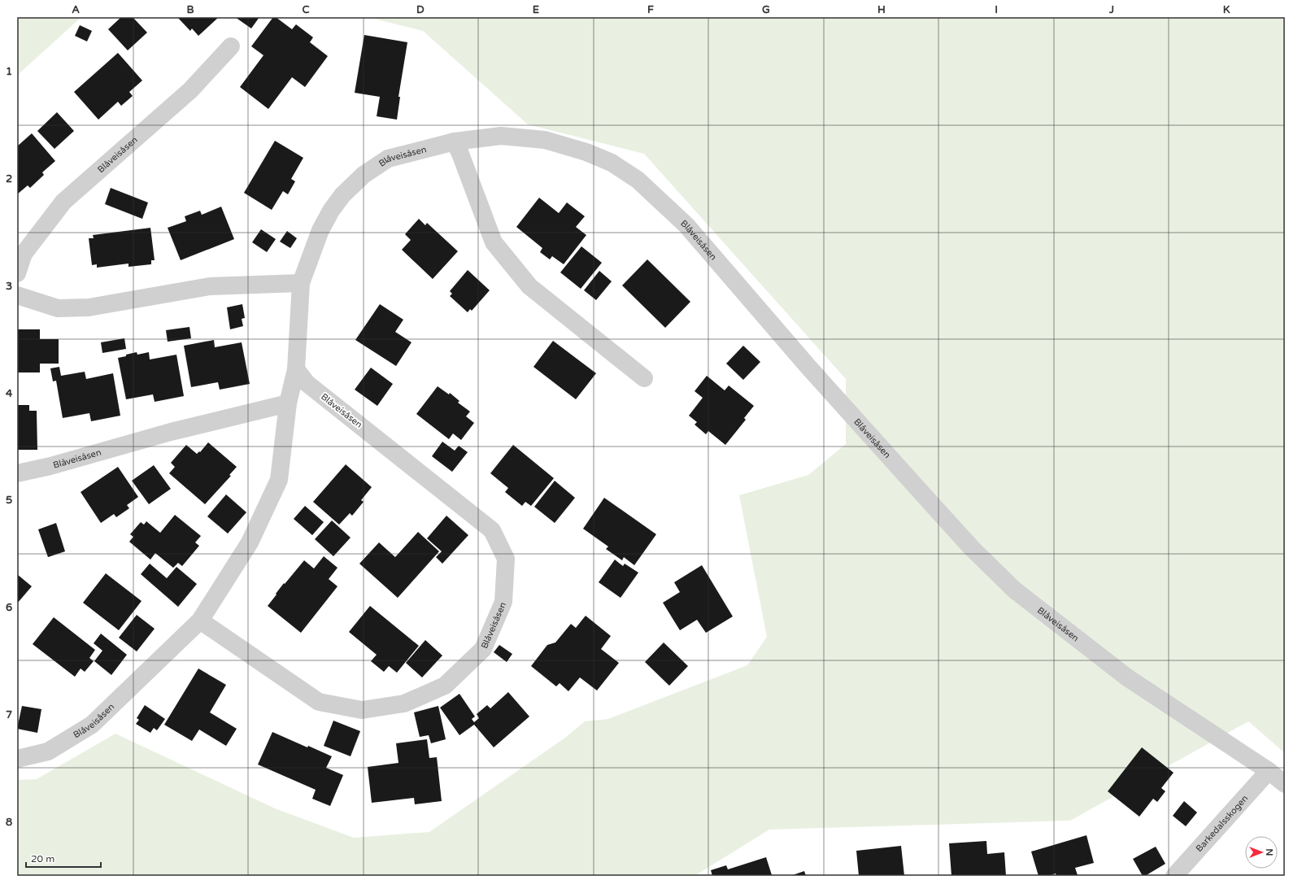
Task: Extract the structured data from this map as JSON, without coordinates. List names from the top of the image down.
{
  "streets": {
    "street": ["Blåveisåsen", "Barkedalsskogen"]
  },
  "crossings": [
    ["Blåveisåsen", "Barkedalsskogen"]
  ],
  "scale_bar": "20 m",
  "north": "right",
  "grid": {
    "columns": [
      "A",
      "B",
      "C",
      "D",
      "E",
      "F",
      "G",
      "H",
      "I",
      "J",
      "K"
    ],
    "rows": [
      "1",
      "2",
      "3",
      "4",
      "5",
      "6",
      "7",
      "8"
    ]
  }
}
